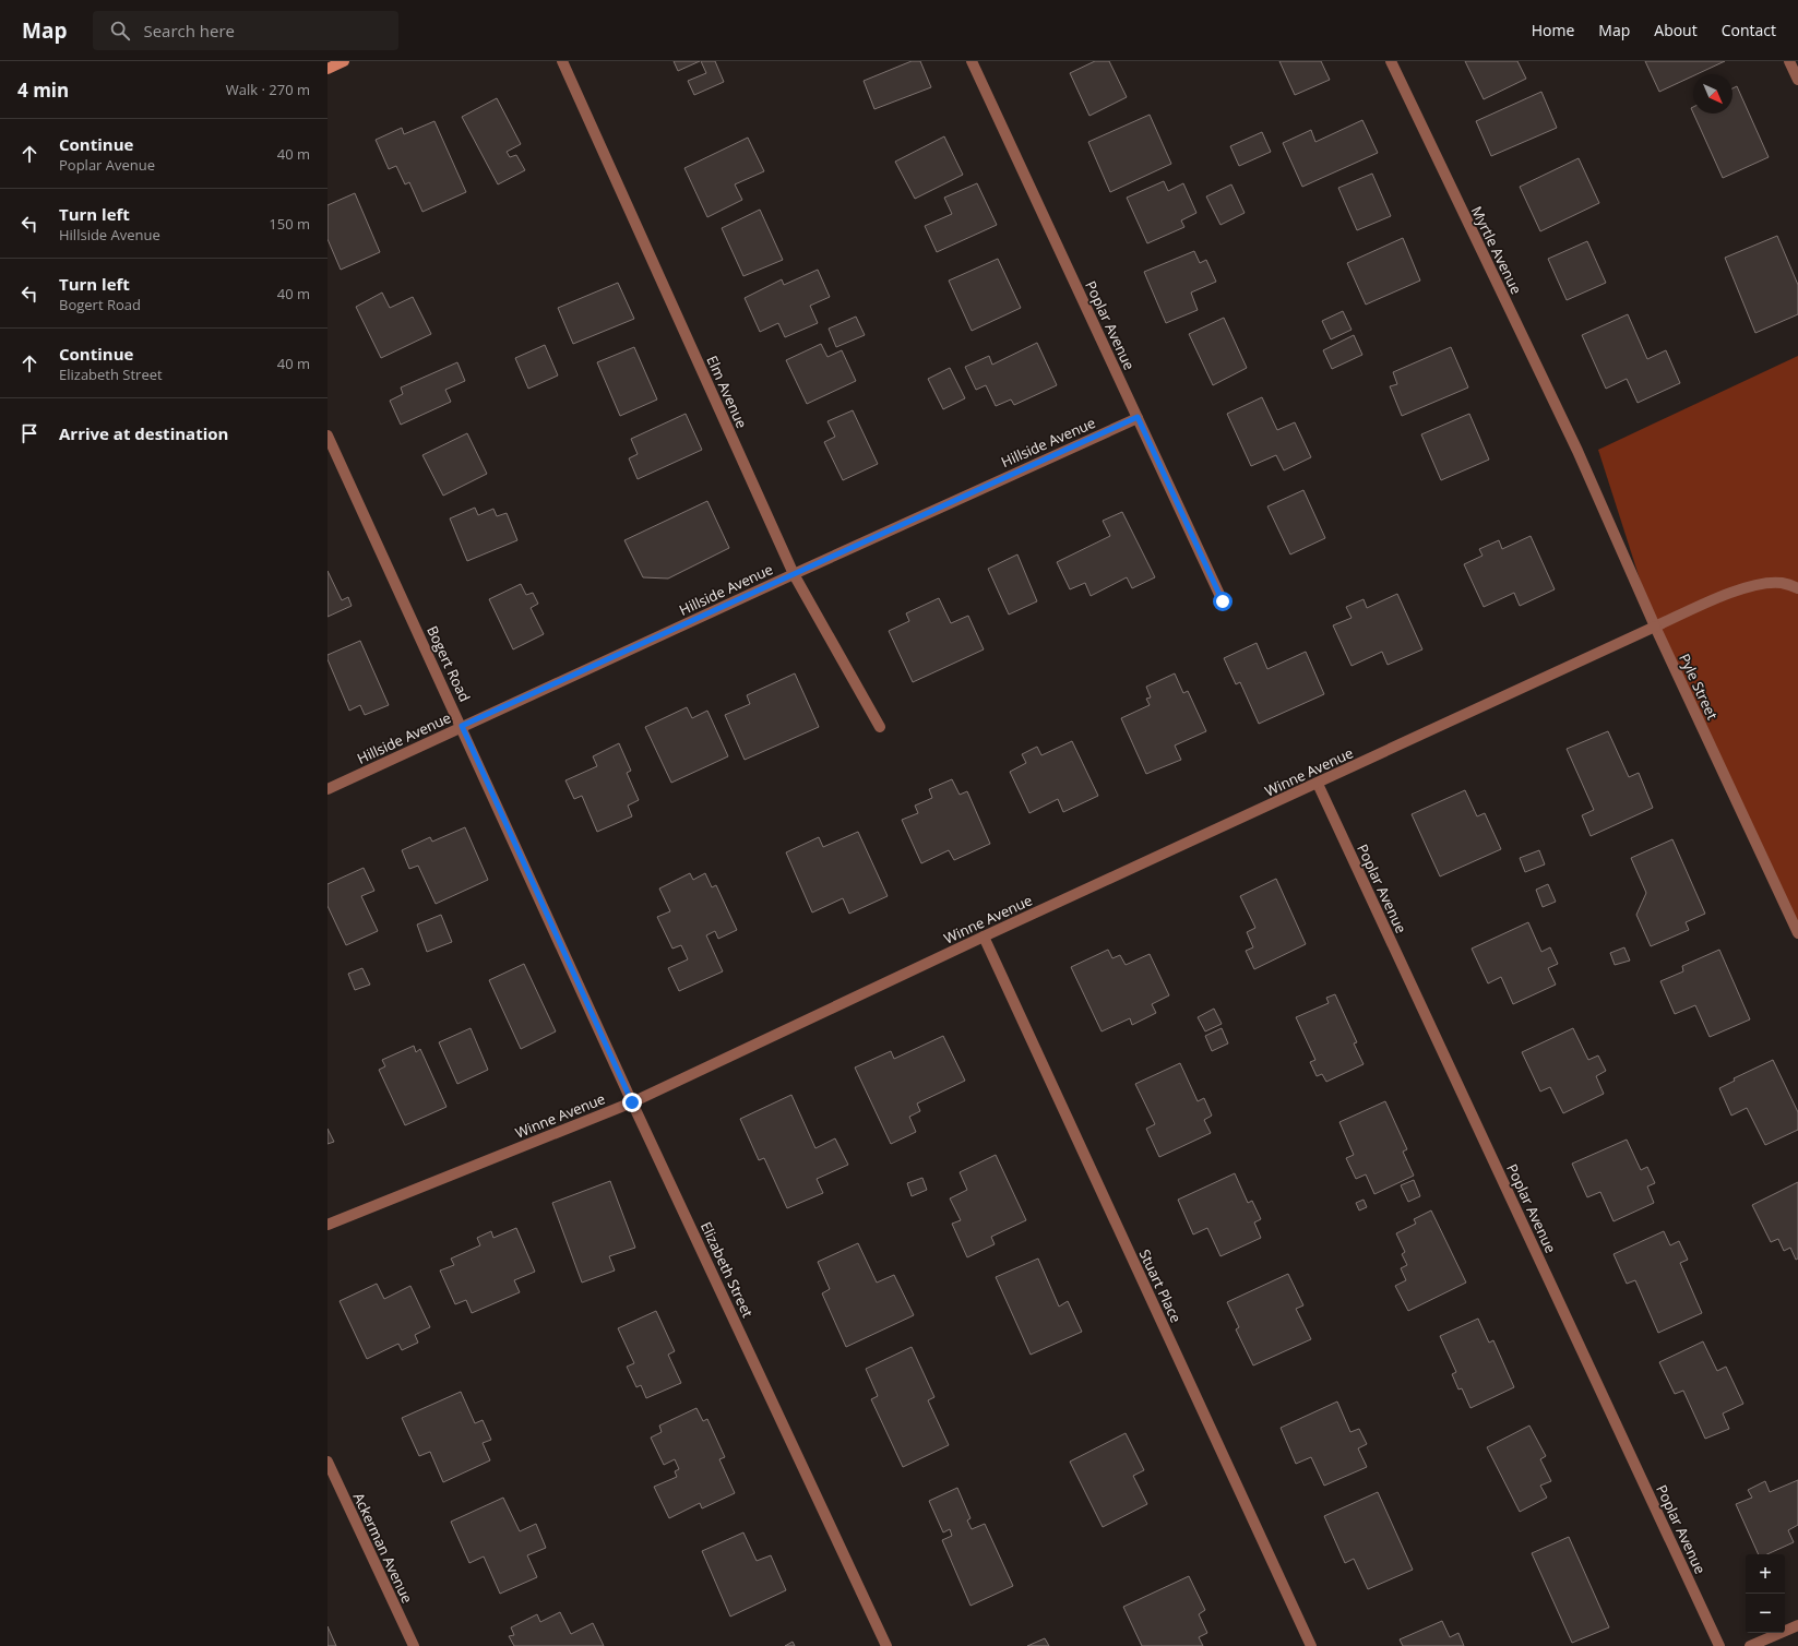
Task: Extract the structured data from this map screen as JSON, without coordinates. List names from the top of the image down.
{
  "streets": {
    "street": [
      "Myrtle Avenue",
      "Poplar Avenue",
      "Elm Avenue",
      "Hillside Avenue",
      "Bogert Road",
      "Pyle Street",
      "Winne Avenue",
      "Elizabeth Street",
      "Stuart Place",
      "Ackerman Avenue"
    ]
  },
  "crossings": [
    ["Myrtle Avenue", "Pyle Street"],
    ["Poplar Avenue", "Hillside Avenue"],
    ["Poplar Avenue", "Winne Avenue"],
    ["Elm Avenue", "Hillside Avenue"],
    ["Hillside Avenue", "Bogert Road"],
    ["Bogert Road", "Elizabeth Street"],
    ["Pyle Street", "Winne Avenue"],
    ["Winne Avenue", "Elizabeth Street"],
    ["Winne Avenue", "Stuart Place"]
  ],
  "north": "bottom right",
  "page": {
    "header": "Map",
    "search": "Search here",
    "nav": [
      "Home",
      "Map",
      "About",
      "Contact"
    ],
    "heading": ["4 min", "Walk · 270 m"],
    "list": [
      ["Continue", "Poplar Avenue", "40 m"],
      ["Turn left", "Hillside Avenue", "150 m"],
      ["Turn left", "Bogert Road", "40 m"],
      ["Continue", "Elizabeth Street", "40 m"],
      "Arrive at destination"
    ],
    "map_buttons": ["+", "−"]
  }
}
